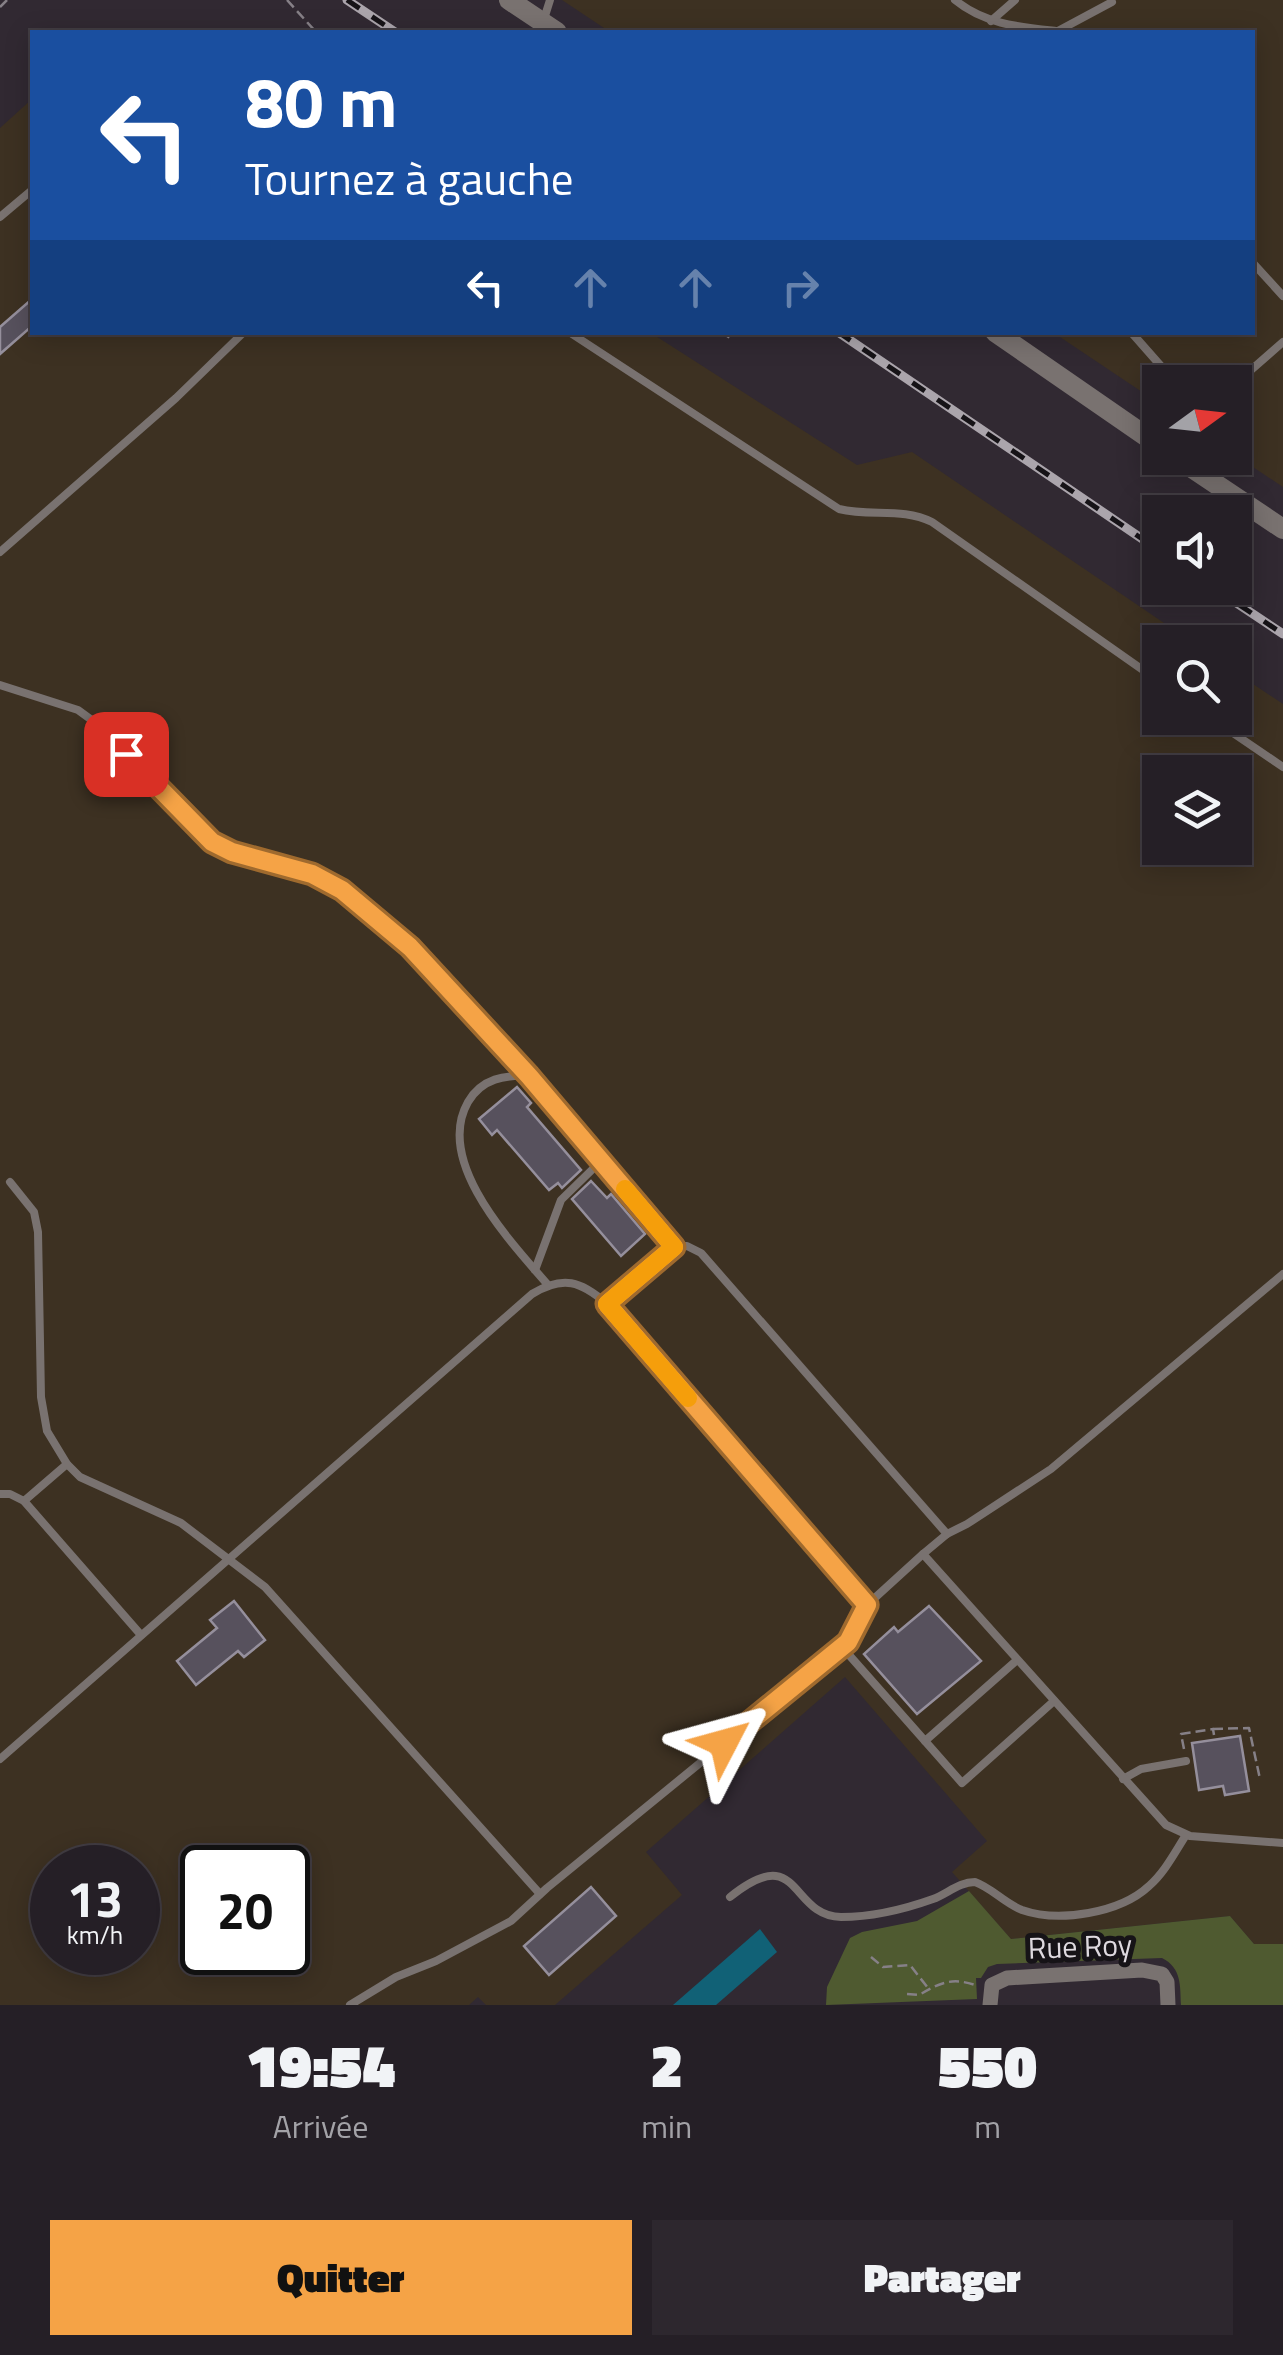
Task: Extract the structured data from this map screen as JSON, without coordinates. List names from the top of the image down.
{
  "streets": {
    "street": ["Rue Roy"]
  },
  "north": "right",
  "page": {
    "turn": ["80 m", "Tournez à gauche"],
    "speed": "13 km/h",
    "limit": "20",
    "eta": [
      "19:54",
      "Arrivée",
      "2",
      "min",
      "550",
      "m"
    ],
    "buttons": ["Quitter", "Partager"]
  }
}
